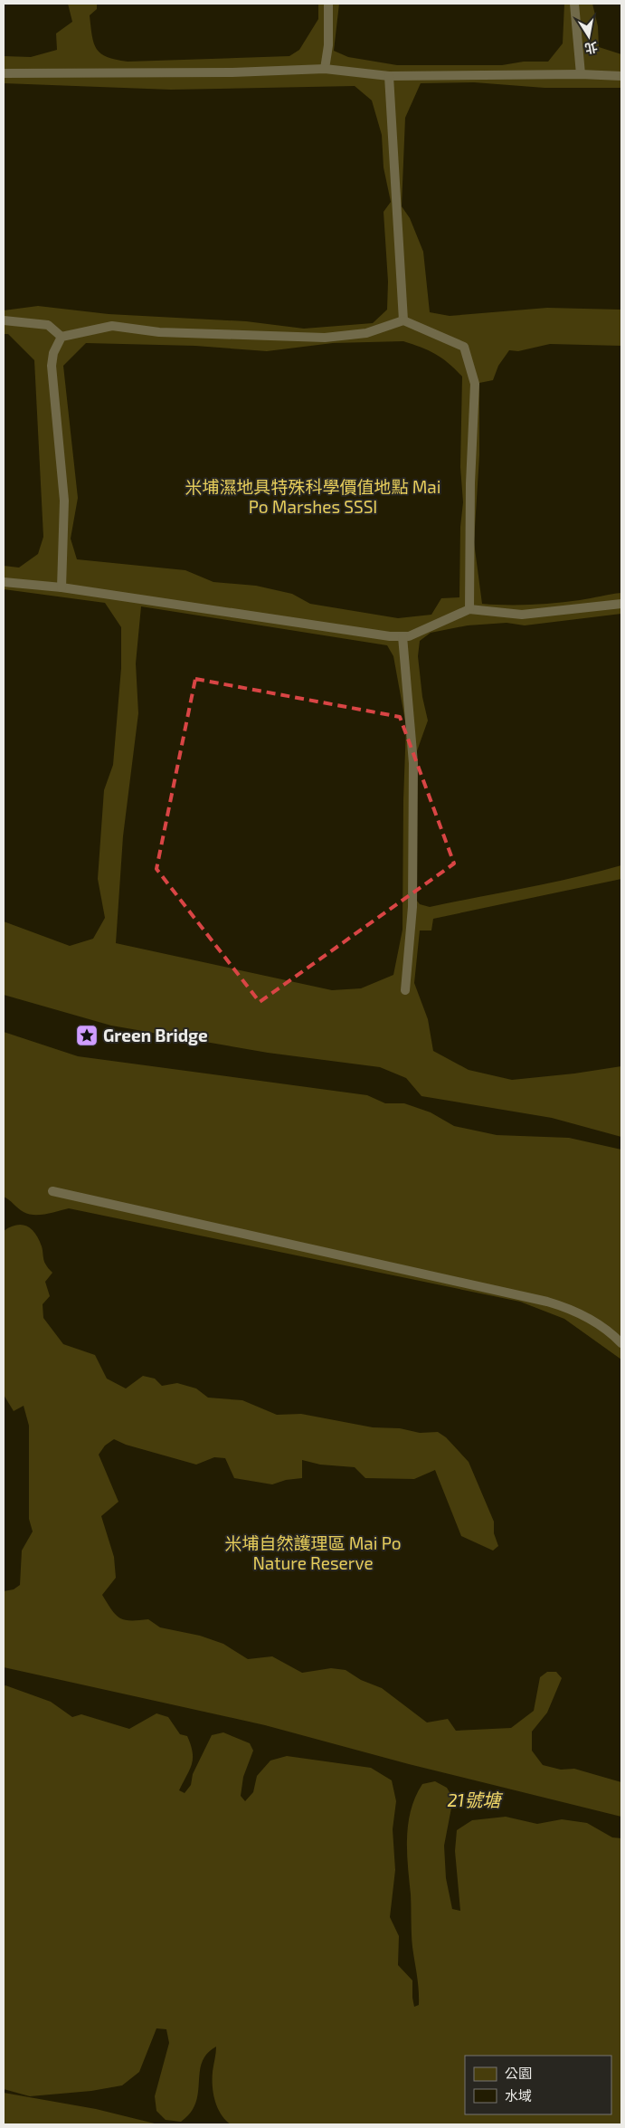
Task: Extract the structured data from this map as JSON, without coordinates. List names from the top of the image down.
{
  "water": ["21號塘"],
  "parks": ["米埔濕地具特殊科學價值地點 Mai Po Marshes SSSI", "米埔自然護理區 Mai Po Nature Reserve"],
  "places": {
    "place": ["Green Bridge"]
  },
  "legend": ["公園", "水域"],
  "north": "bottom"
}
